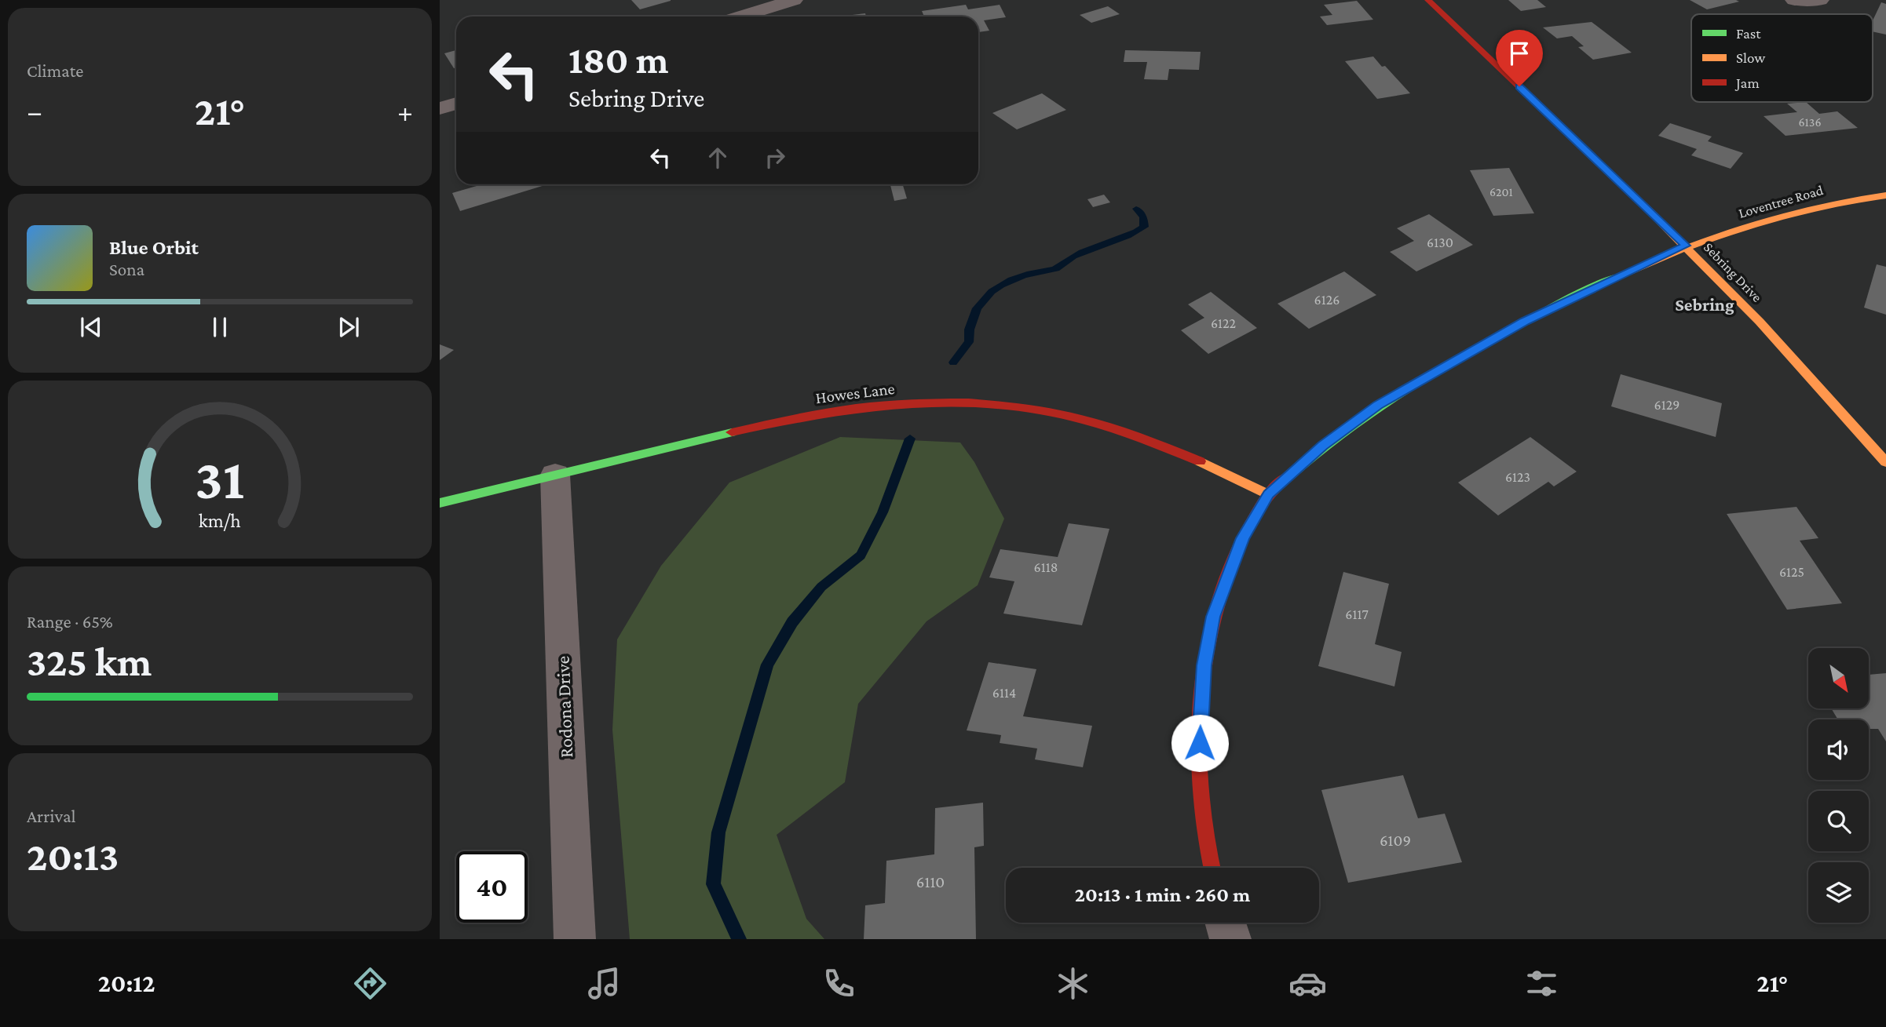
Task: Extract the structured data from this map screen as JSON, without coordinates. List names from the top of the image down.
{
  "streets": {
    "street": [
      "Loventree Road",
      "Sebring Drive",
      "Howes Lane",
      "Rodona Drive"
    ]
  },
  "crossings": [
    ["Loventree Road", "Sebring Drive"],
    ["Loventree Road", "Howes Lane"],
    ["Howes Lane", "Rodona Drive"]
  ],
  "districts": ["Sebring"],
  "house_numbers": [
    "6136",
    "6201",
    "6130",
    "6126",
    "6122",
    "6129",
    "6123",
    "6118",
    "6125",
    "6117",
    "6114",
    "6109",
    "6110"
  ],
  "legend": ["Fast", "Slow", "Jam"],
  "north": "bottom right",
  "page": {
    "tile": [
      "Climate",
      ["Range · 65%", "325 km"],
      ["Arrival", "20:13"]
    ],
    "turn": ["180 m", "Sebring Drive"],
    "heat": ["−", "21°", "+"],
    "song": ["Blue Orbit", "Sona"],
    "limit": "40",
    "trip": "20:13 · 1 min · 260 m",
    "tabs": ["20:12", "21°"],
    "gauge": ["31", "km/h"]
  }
}
